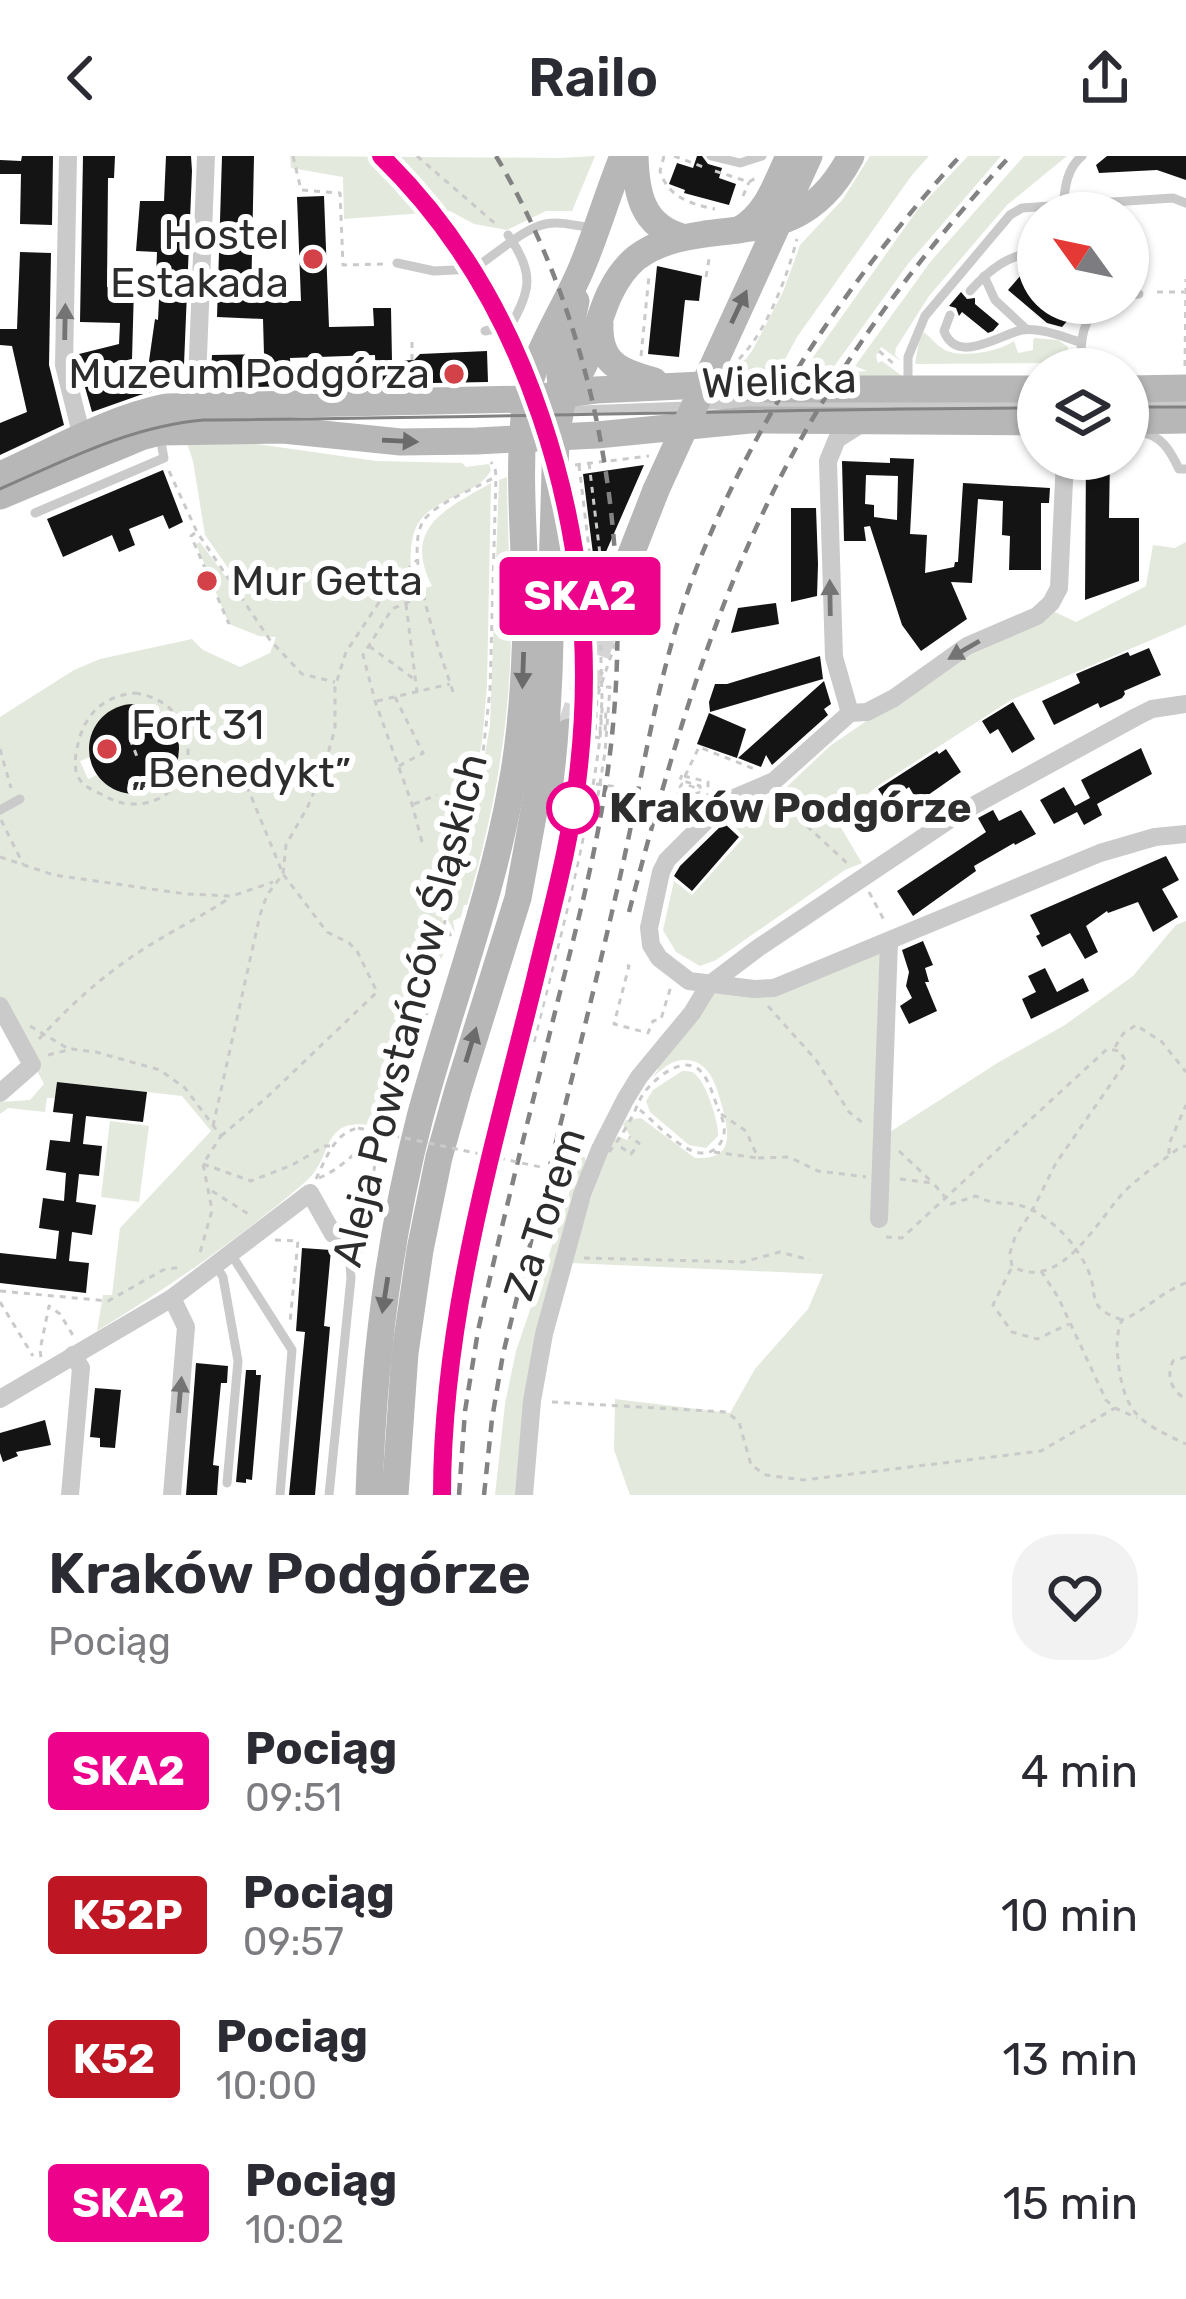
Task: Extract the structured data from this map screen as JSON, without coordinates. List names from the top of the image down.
{
  "streets": {
    "main road": ["Wielicka", "Aleja Powstańców Śląskich"],
    "street": ["Za Torem"]
  },
  "crossings": [
    ["Wielicka", "Aleja Powstańców Śląskich"]
  ],
  "places": [
    "Hostel Estakada",
    "Muzeum Podgórza",
    "Mur Getta",
    "Fort 31 „Benedykt”",
    "Kraków Podgórze"
  ],
  "north": "top left",
  "page": {
    "header": "Railo",
    "on_map": "SKA2",
    "heading": ["Kraków Podgórze", "Pociąg"],
    "list": [
      {
        "mark": "SKA2",
        "name": "Pociąg",
        "note": "09:51",
        "value": "4 min"
      },
      {
        "mark": "K52P",
        "name": "Pociąg",
        "note": "09:57",
        "value": "10 min"
      },
      {
        "mark": "K52",
        "name": "Pociąg",
        "note": "10:00",
        "value": "13 min"
      },
      {
        "mark": "SKA2",
        "name": "Pociąg",
        "note": "10:02",
        "value": "15 min"
      }
    ]
  }
}
